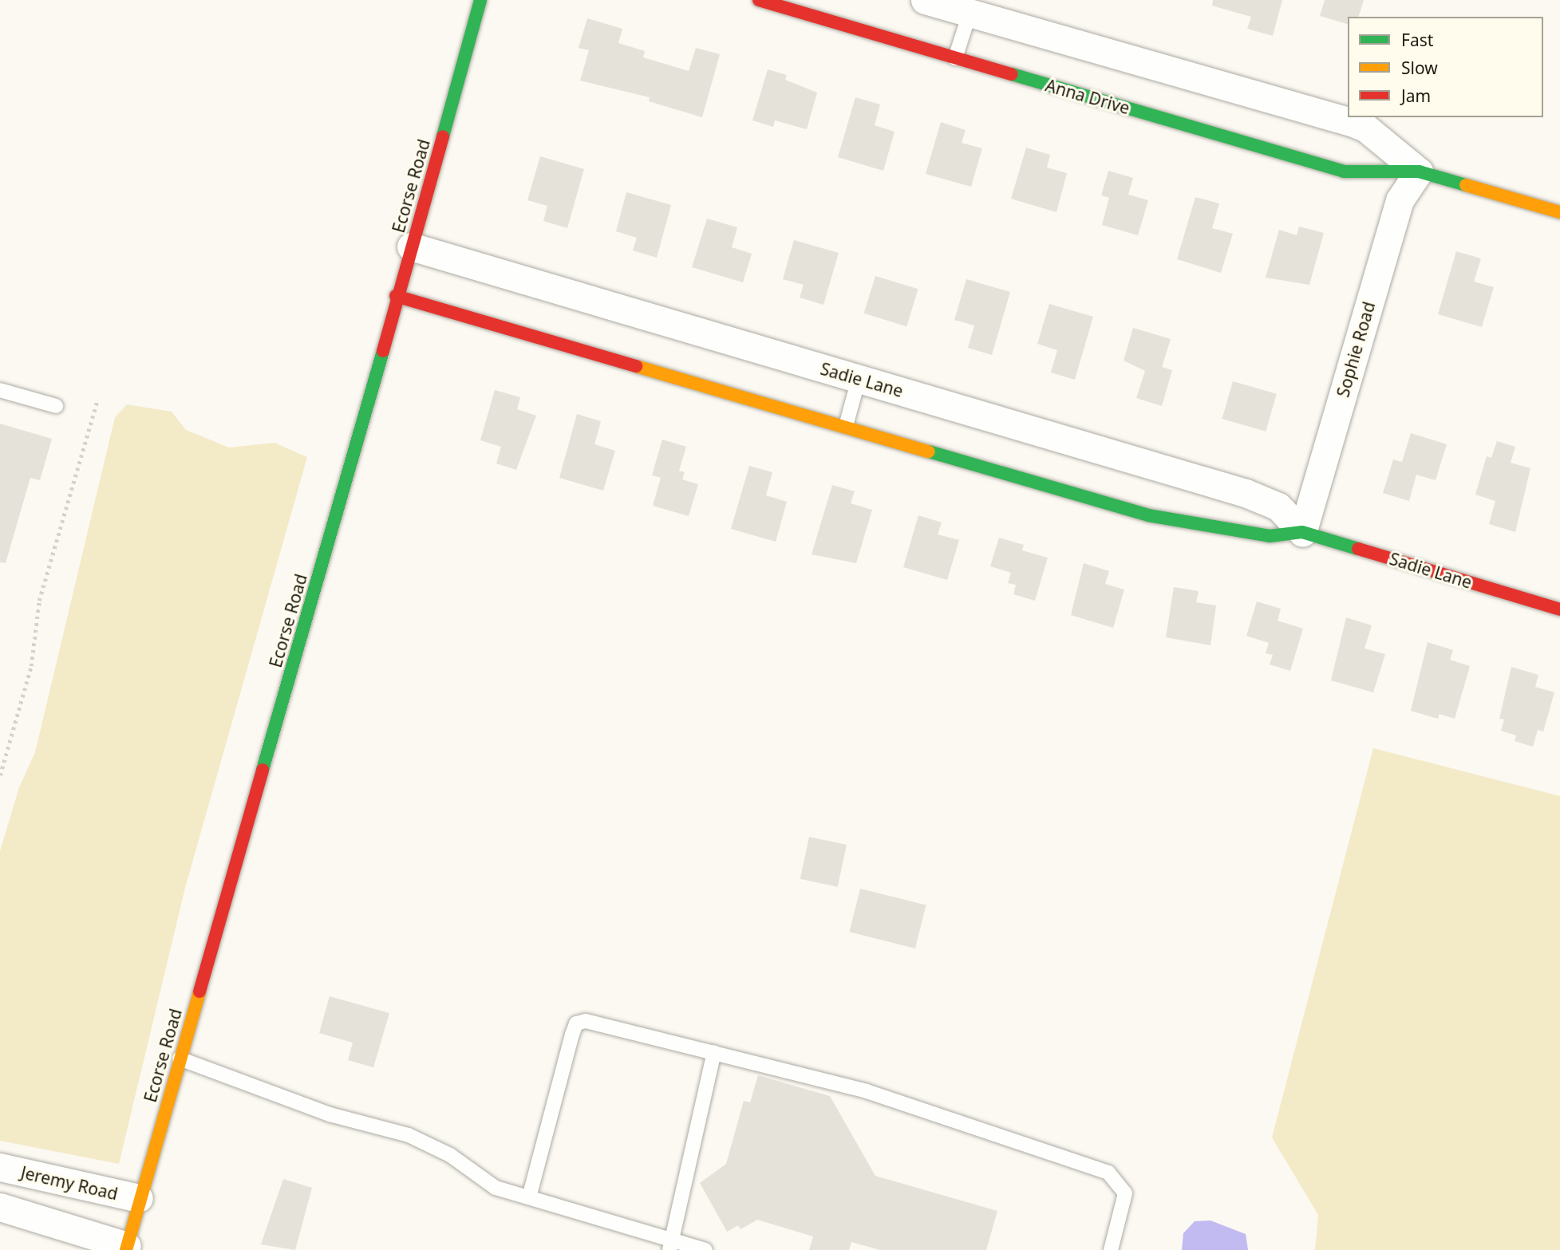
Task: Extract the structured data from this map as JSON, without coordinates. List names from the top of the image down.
{
  "streets": {
    "street": [
      "Anna Drive",
      "Ecorse Road",
      "Sophie Road",
      "Sadie Lane",
      "Jeremy Road"
    ]
  },
  "crossings": [
    ["Anna Drive", "Sophie Road"],
    ["Ecorse Road", "Sadie Lane"],
    ["Ecorse Road", "Jeremy Road"],
    ["Sophie Road", "Sadie Lane"]
  ],
  "legend": ["Fast", "Slow", "Jam"]
}
